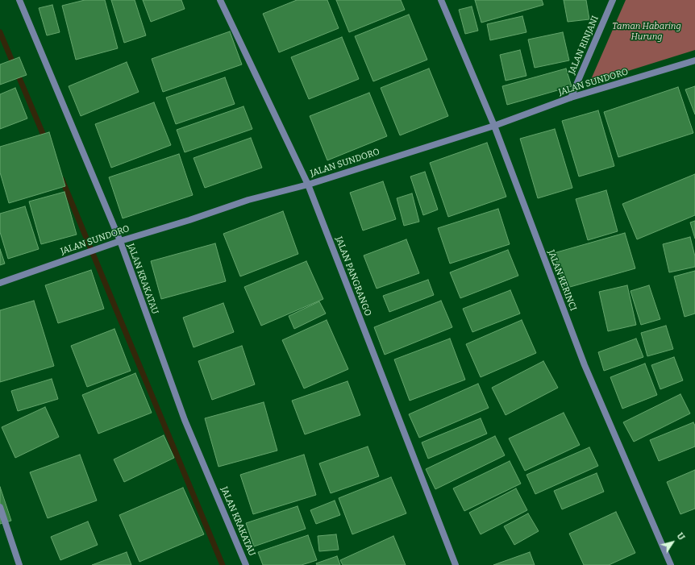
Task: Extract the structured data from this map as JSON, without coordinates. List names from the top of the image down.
{
  "streets": {
    "street": [
      "JALAN RINJANI",
      "JALAN SUNDORO",
      "JALAN PANGRANGO",
      "JALAN KRAKATAU",
      "JALAN KERINCI"
    ]
  },
  "crossings": [
    ["JALAN RINJANI", "JALAN SUNDORO"],
    ["JALAN SUNDORO", "JALAN PANGRANGO"],
    ["JALAN SUNDORO", "JALAN KRAKATAU"],
    ["JALAN SUNDORO", "JALAN KERINCI"]
  ],
  "parks": ["Taman Habaring Hurung"],
  "north": "top right"
}
